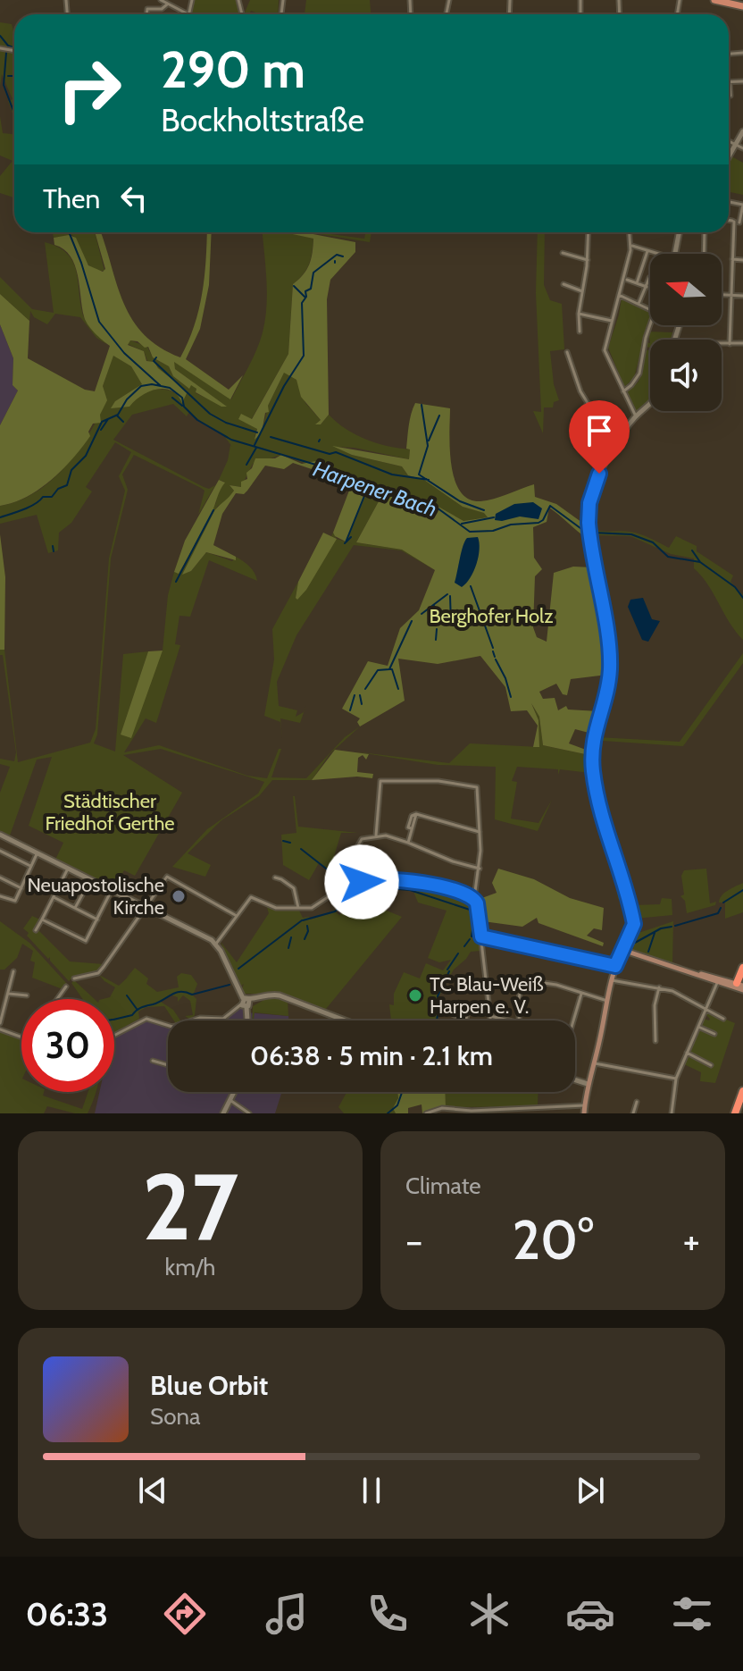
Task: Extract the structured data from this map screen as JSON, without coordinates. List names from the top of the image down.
{
  "water": ["Harpener Bach"],
  "parks": ["Berghofer Holz", "Städtischer Friedhof Gerthe"],
  "places": ["Neuapostolische Kirche", "TC Blau-Weiß Harpen e. V."],
  "north": "left",
  "page": {
    "turn": ["290 m", "Bockholtstraße"],
    "then": "Then",
    "limit": "30",
    "trip": "06:38 · 5 min · 2.1 km",
    "tile": [
      ["27", "km/h"],
      "Climate"
    ],
    "heat": ["−", "20°", "+"],
    "song": ["Blue Orbit", "Sona"],
    "tabs": "06:33"
  }
}
